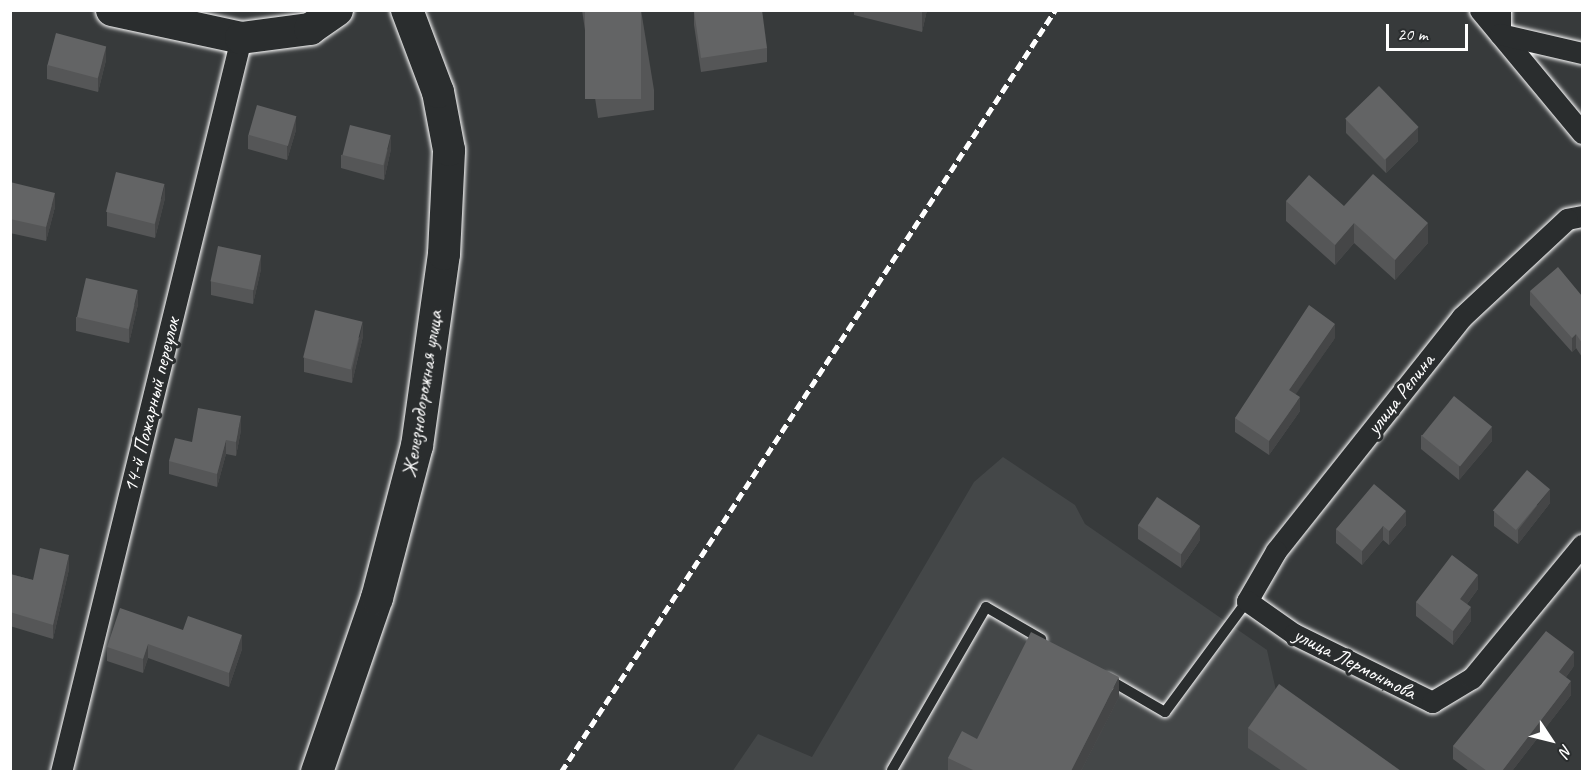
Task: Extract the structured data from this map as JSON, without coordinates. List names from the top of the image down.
{
  "streets": {
    "street": [
      "Железнодорожная улица",
      "улица Репина",
      "14-й Пожарный переулок",
      "улица Лермонтова"
    ]
  },
  "crossings": [
    ["улица Репина", "улица Лермонтова"]
  ],
  "scale_bar": "20 m",
  "north": "bottom right"
}
